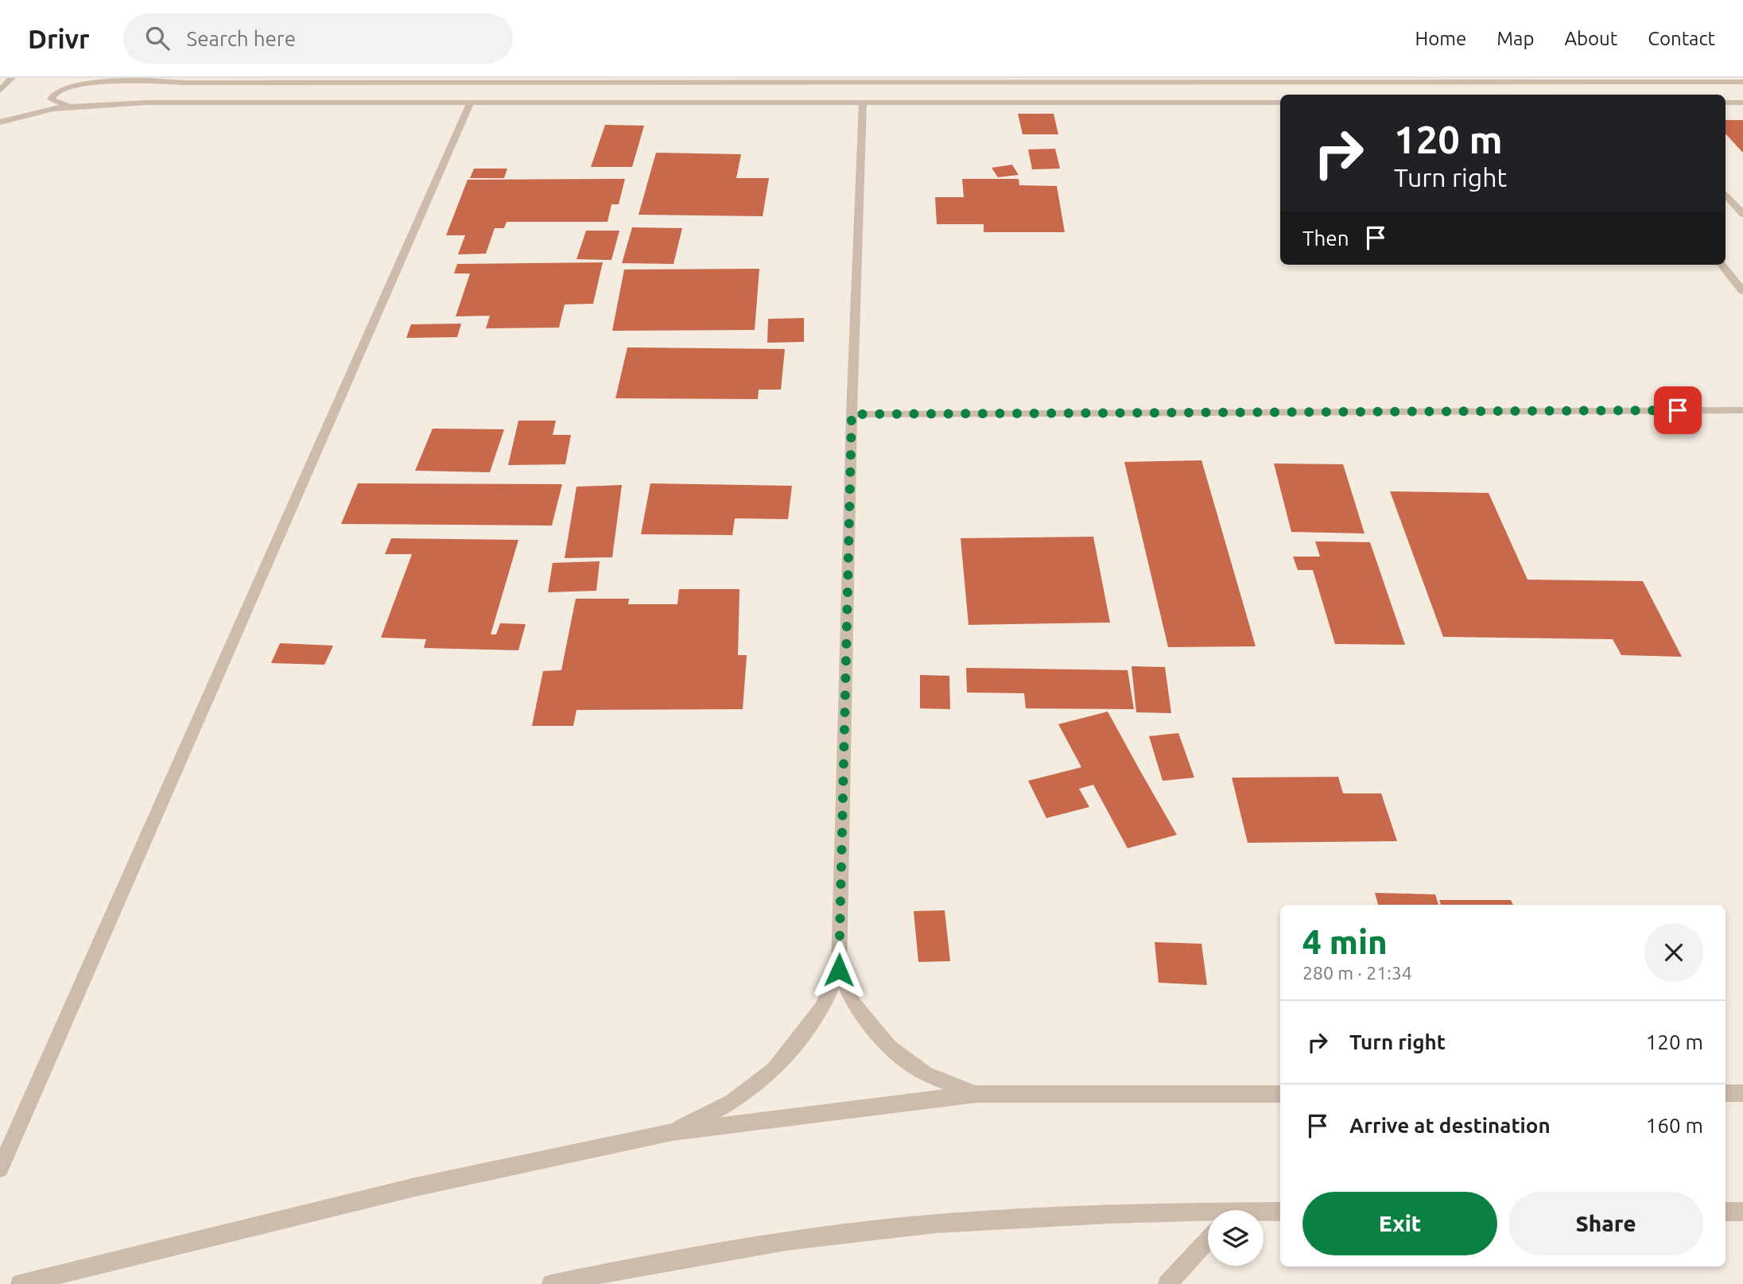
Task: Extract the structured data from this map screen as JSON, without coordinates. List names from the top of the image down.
{
  "page": {
    "header": "Drivr",
    "search": "Search here",
    "nav": [
      "Home",
      "Map",
      "About",
      "Contact"
    ],
    "turn": ["120 m", "Turn right"],
    "then": "Then",
    "heading": ["4 min", "280 m · 21:34"],
    "list": [
      {
        "name": "Turn right",
        "value": "120 m"
      },
      {
        "name": "Arrive at destination",
        "value": "160 m"
      }
    ],
    "buttons": ["Exit", "Share"]
  }
}
